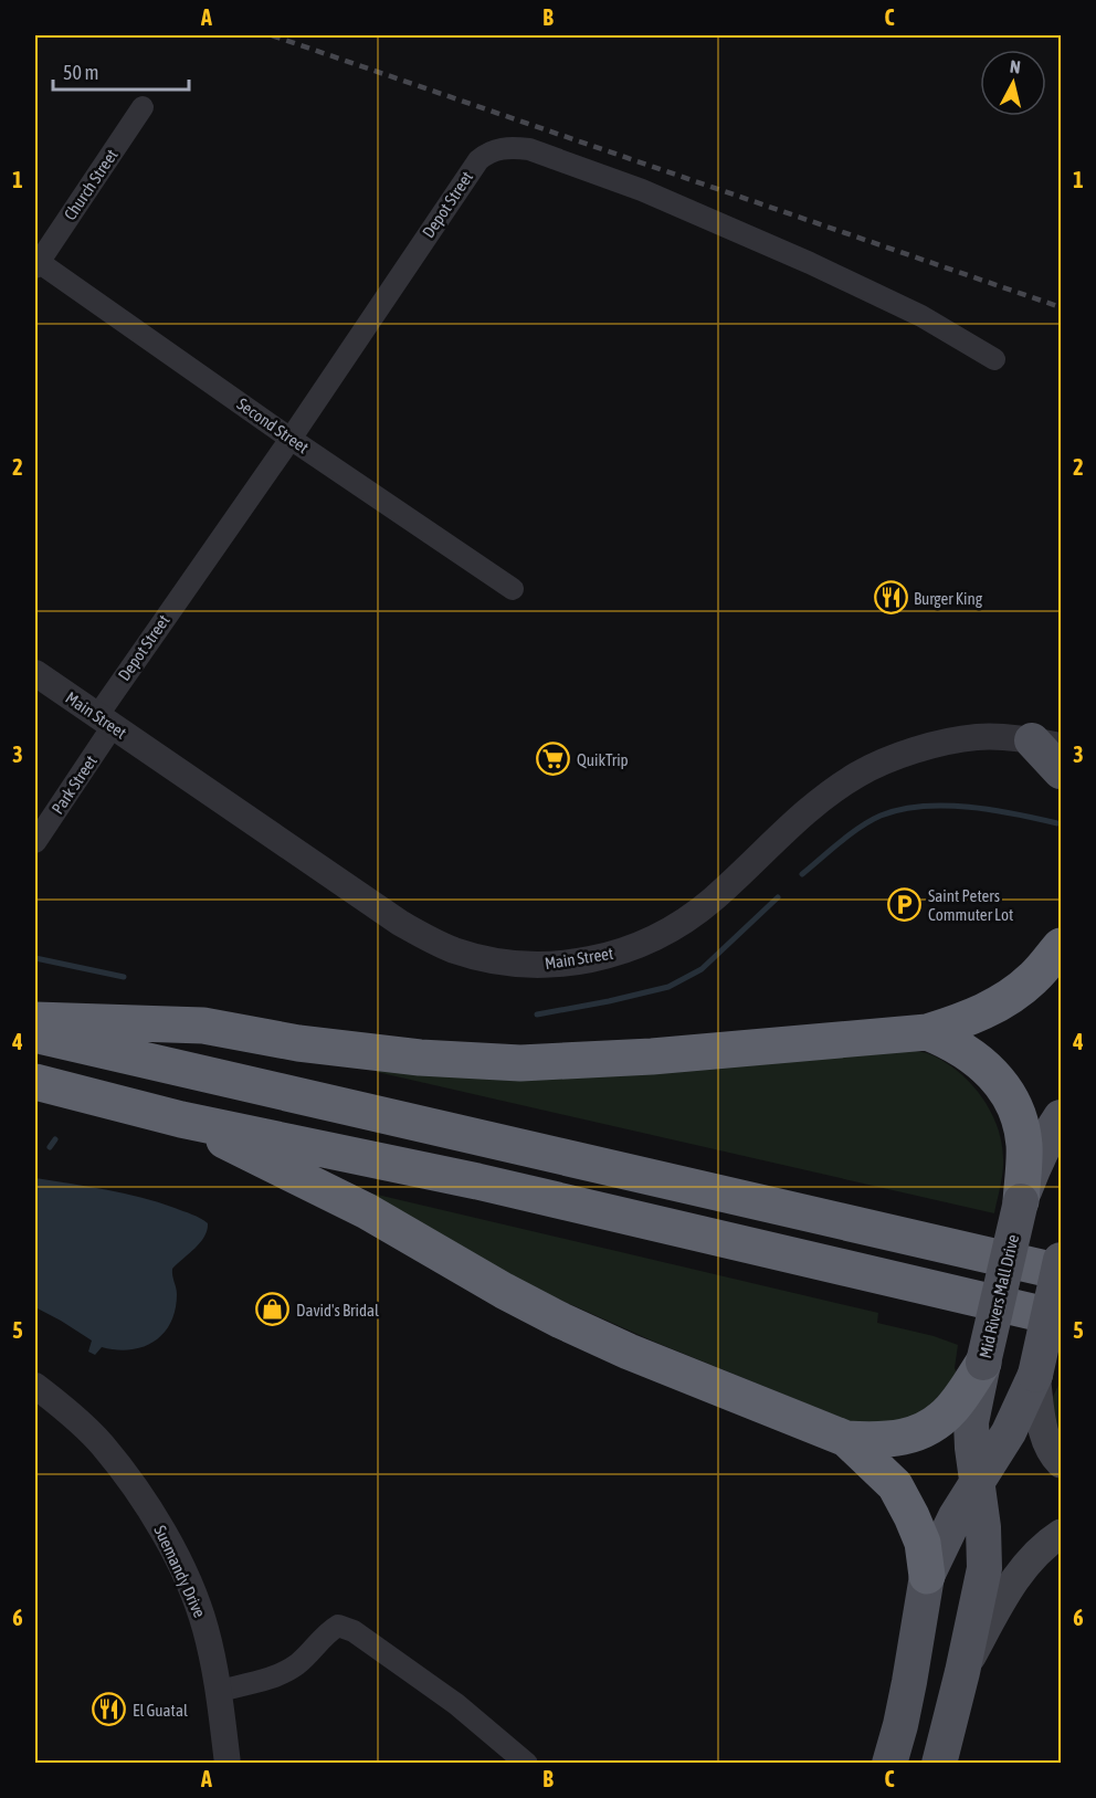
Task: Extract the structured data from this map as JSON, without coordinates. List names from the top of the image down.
{
  "streets": {
    "main road": ["Mid Rivers Mall Drive"],
    "street": [
      "Church Street",
      "Depot Street",
      "Second Street",
      "Main Street",
      "Park Street",
      "Suemandy Drive"
    ]
  },
  "crossings": [
    ["Church Street", "Second Street"],
    ["Depot Street", "Second Street"],
    ["Depot Street", "Main Street"],
    ["Depot Street", "Park Street"],
    ["Main Street", "Park Street"]
  ],
  "places": {
    "restaurant": ["Burger King", "El Guatal"],
    "supermarket": ["QuikTrip"],
    "parking": ["Saint Peters Commuter Lot"],
    "shop": ["David's Bridal"]
  },
  "scale_bar": "50 m",
  "north": "top",
  "grid": {
    "columns": ["A", "B", "C"],
    "rows": [
      "1",
      "2",
      "3",
      "4",
      "5",
      "6"
    ]
  }
}
